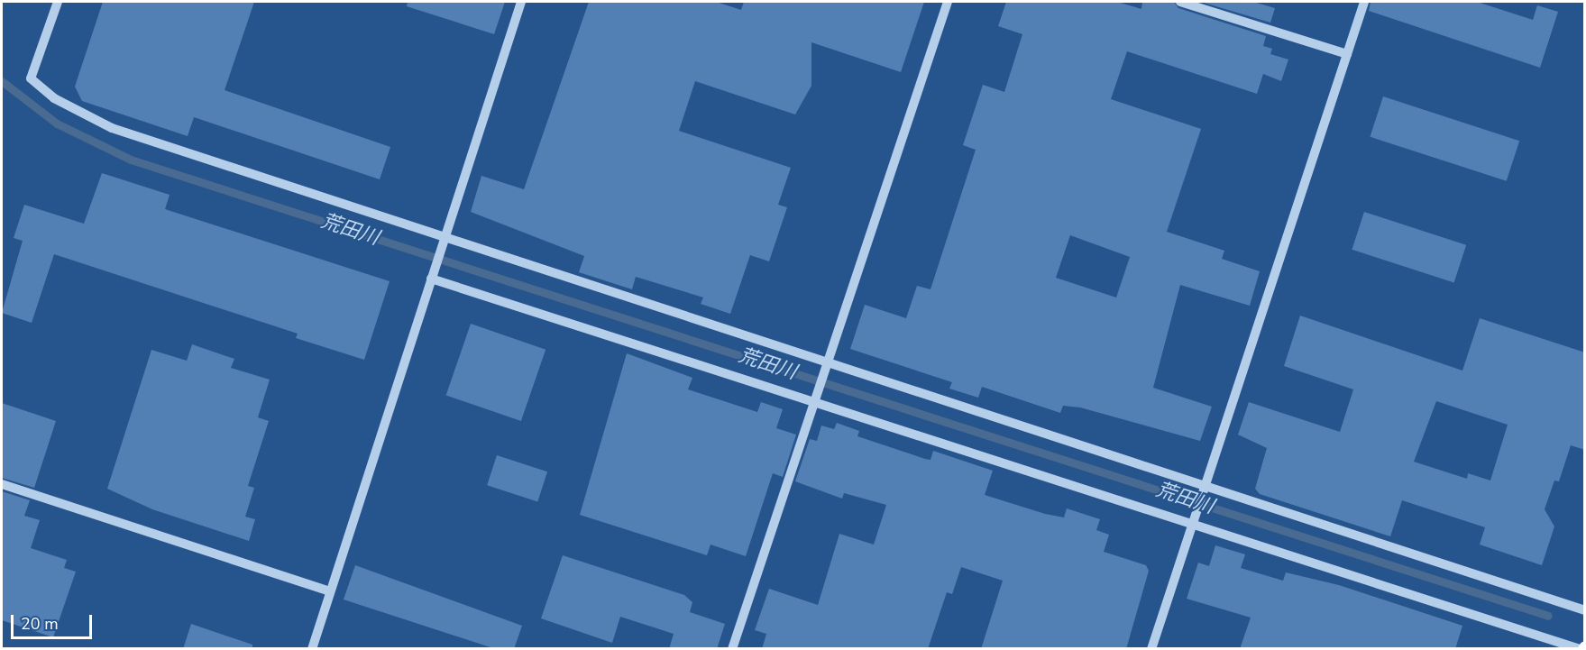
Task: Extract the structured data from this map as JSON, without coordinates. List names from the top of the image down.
{
  "water": ["荒田川"],
  "scale_bar": "20 m"
}
